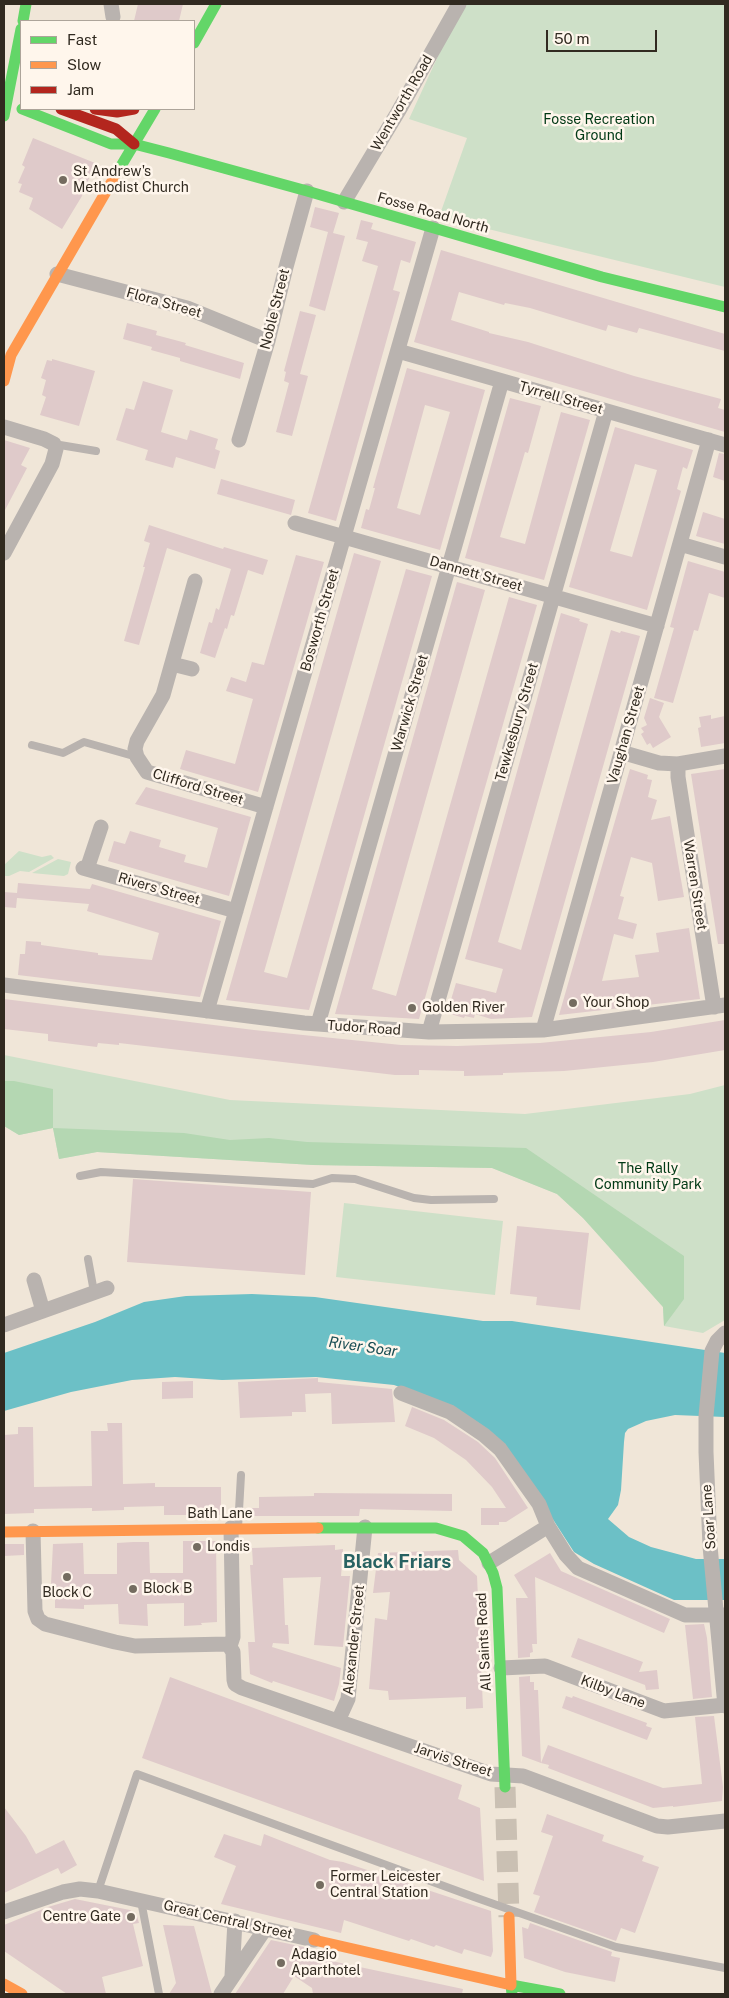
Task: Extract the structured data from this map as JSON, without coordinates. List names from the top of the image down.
{
  "streets": {
    "street": [
      "Wentworth Road",
      "Fosse Road North",
      "Flora Street",
      "Noble Street",
      "Tyrrell Street",
      "Dannett Street",
      "Bosworth Street",
      "Warwick Street",
      "Tewkesbury Street",
      "Vaughan Street",
      "Clifford Street",
      "Warren Street",
      "Rivers Street",
      "Tudor Road",
      "Bath Lane",
      "Soar Lane",
      "Alexander Street",
      "All Saints Road",
      "Kilby Lane",
      "Jarvis Street",
      "Great Central Street"
    ]
  },
  "crossings": [
    ["Wentworth Road", "Fosse Road North"],
    ["Fosse Road North", "Noble Street"],
    ["Fosse Road North", "Bosworth Street"],
    ["Flora Street", "Noble Street"],
    ["Tyrrell Street", "Bosworth Street"],
    ["Tyrrell Street", "Warwick Street"],
    ["Tyrrell Street", "Tewkesbury Street"],
    ["Tyrrell Street", "Vaughan Street"],
    ["Dannett Street", "Bosworth Street"],
    ["Dannett Street", "Warwick Street"],
    ["Dannett Street", "Tewkesbury Street"],
    ["Dannett Street", "Vaughan Street"],
    ["Bosworth Street", "Clifford Street"],
    ["Bosworth Street", "Rivers Street"],
    ["Bosworth Street", "Tudor Road"],
    ["Warwick Street", "Tudor Road"],
    ["Tewkesbury Street", "Tudor Road"],
    ["Vaughan Street", "Tudor Road"],
    ["Warren Street", "Tudor Road"],
    ["Bath Lane", "Alexander Street"],
    ["Bath Lane", "All Saints Road"],
    ["Soar Lane", "Kilby Lane"],
    ["Alexander Street", "Jarvis Street"],
    ["All Saints Road", "Kilby Lane"],
    ["All Saints Road", "Jarvis Street"]
  ],
  "districts": ["Black Friars"],
  "water": ["River Soar"],
  "parks": ["Fosse Recreation Ground", "The Rally Community Park"],
  "places": [
    "St Andrew's Methodist Church",
    "Your Shop",
    "Golden River",
    "Londis",
    "Block C",
    "Block B",
    "Former Leicester Central Station",
    "Centre Gate",
    "Adagio Aparthotel"
  ],
  "legend": ["Fast", "Slow", "Jam"],
  "scale_bar": "50 m"
}
